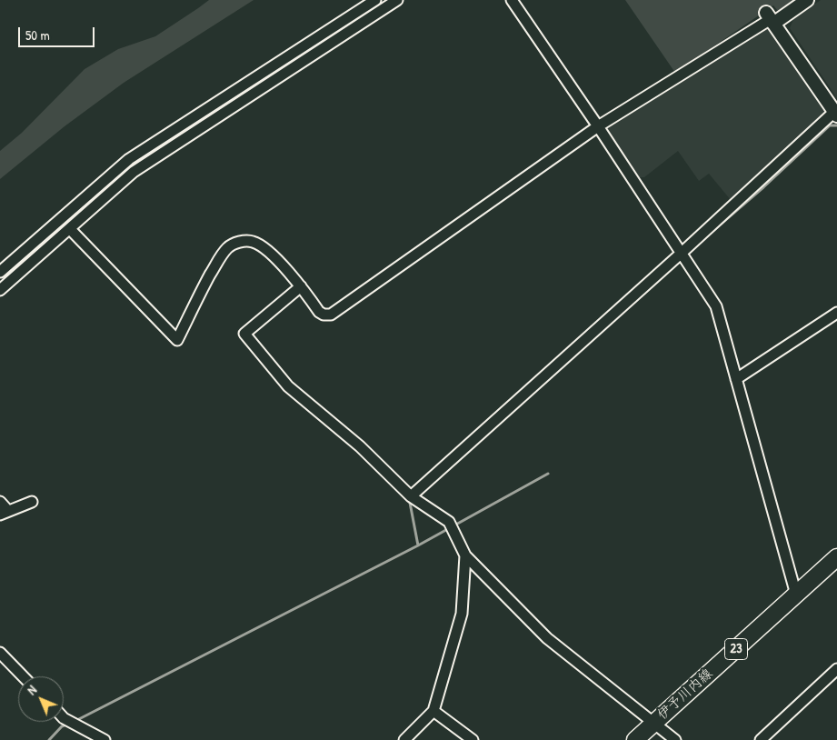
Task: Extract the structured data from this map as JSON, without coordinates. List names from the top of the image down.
{
  "streets": {
    "main road": ["23", "伊予川内線"]
  },
  "scale_bar": "50 m",
  "north": "top left"
}
